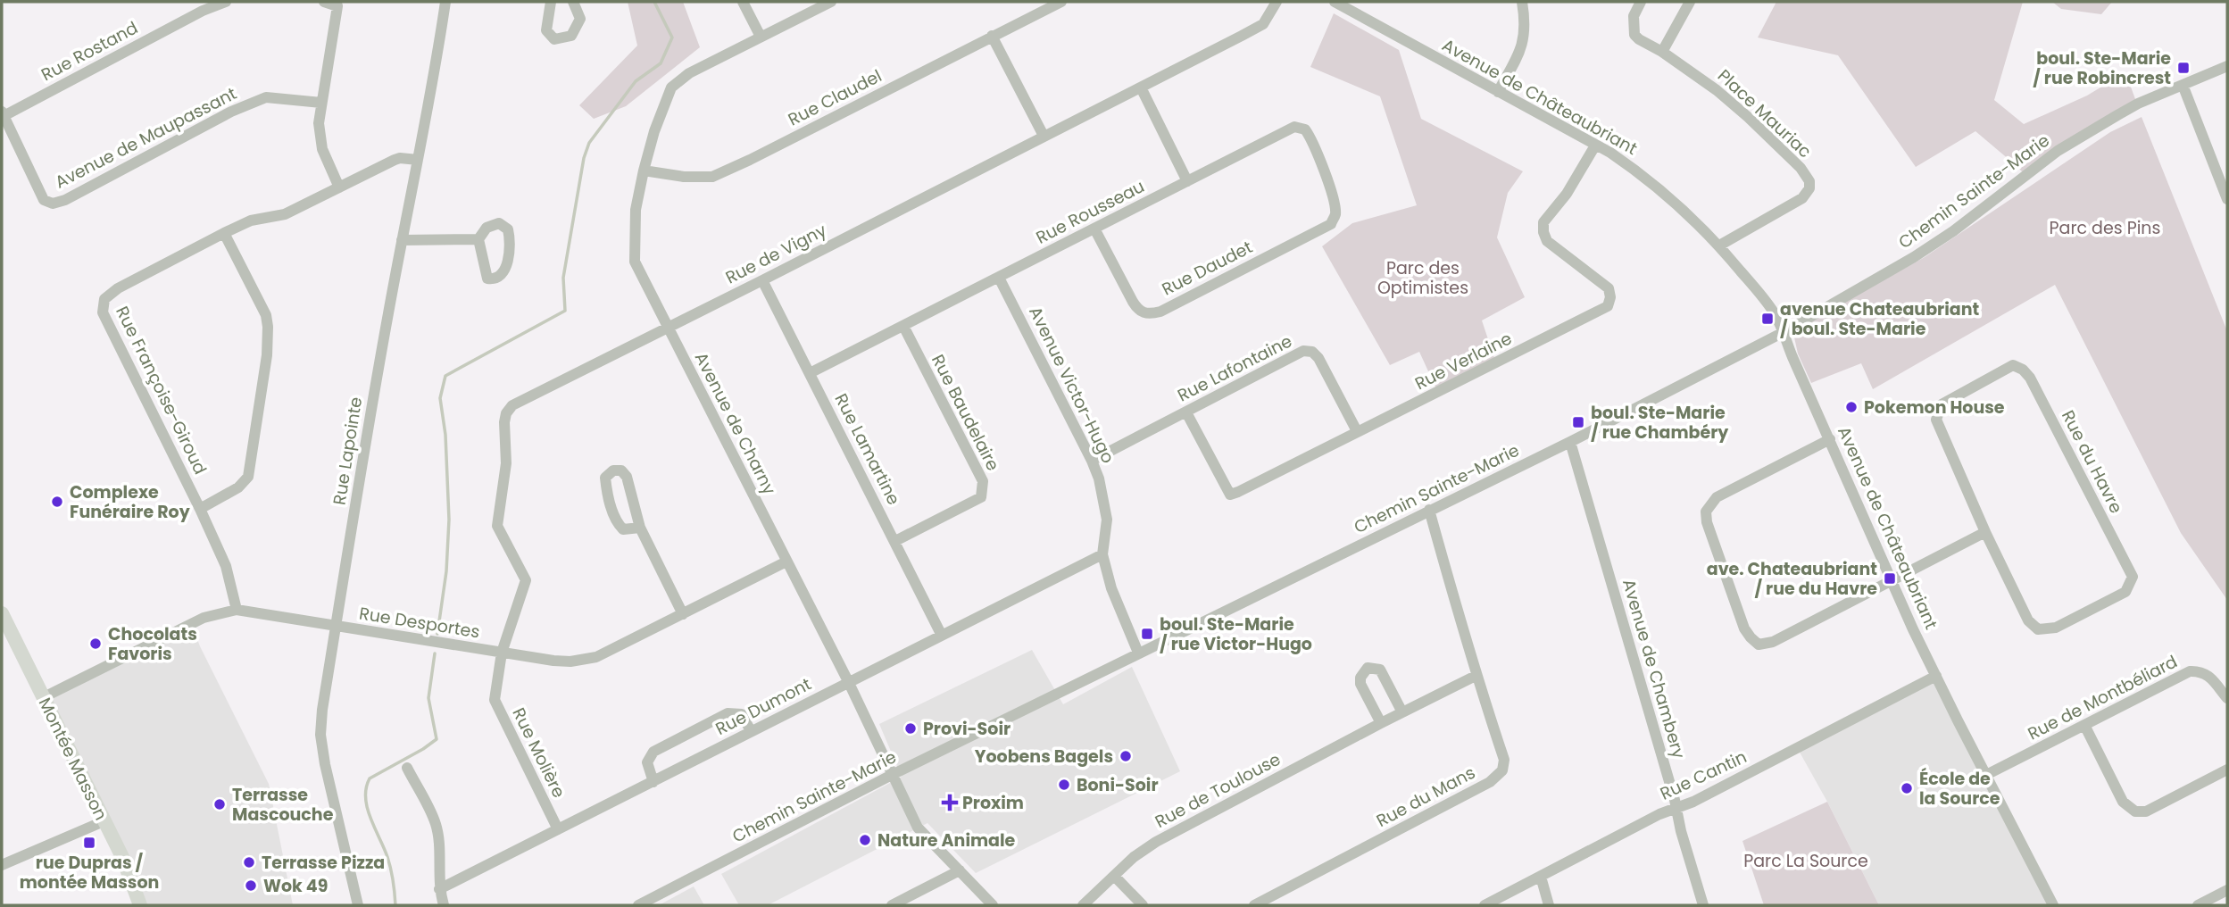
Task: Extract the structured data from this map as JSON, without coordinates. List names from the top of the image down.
{
  "streets": {
    "main road": ["Montée Masson"],
    "street": [
      "Rue Rostand",
      "Avenue de Châteaubriant",
      "Rue Claudel",
      "Place Mauriac",
      "Avenue de Maupassant",
      "Chemin Sainte-Marie",
      "Rue Rousseau",
      "Rue de Vigny",
      "Rue Daudet",
      "Rue Verlaine",
      "Rue Lafontaine",
      "Avenue Victor-Hugo",
      "Rue Françoise-Giroud",
      "Rue Baudelaire",
      "Avenue de Charny",
      "Rue Lamartine",
      "Rue Lapointe",
      "Rue du Havre",
      "Rue Desportes",
      "Avenue de Chambery",
      "Rue de Montbéliard",
      "Rue Dumont",
      "Rue Molière",
      "Rue Cantin",
      "Rue de Toulouse",
      "Rue du Mans"
    ]
  },
  "crossings": [
    ["Rue Rostand", "Avenue de Maupassant"],
    ["Avenue de Châteaubriant", "Place Mauriac"],
    ["Avenue de Châteaubriant", "Chemin Sainte-Marie"],
    ["Avenue de Châteaubriant", "Rue Verlaine"],
    ["Avenue de Châteaubriant", "Rue de Montbéliard"],
    ["Avenue de Châteaubriant", "Rue Cantin"],
    ["Rue Claudel", "Avenue de Charny"],
    ["Chemin Sainte-Marie", "Avenue Victor-Hugo"],
    ["Chemin Sainte-Marie", "Avenue de Charny"],
    ["Chemin Sainte-Marie", "Avenue de Chambery"],
    ["Chemin Sainte-Marie", "Rue du Mans"],
    ["Rue Rousseau", "Rue Daudet"],
    ["Rue Rousseau", "Avenue Victor-Hugo"],
    ["Rue Rousseau", "Rue Baudelaire"],
    ["Rue Rousseau", "Rue Lamartine"],
    ["Rue de Vigny", "Avenue de Charny"],
    ["Rue de Vigny", "Rue Lamartine"],
    ["Rue de Vigny", "Rue Desportes"],
    ["Rue de Vigny", "Rue Molière"],
    ["Rue Verlaine", "Rue Lafontaine"],
    ["Rue Lafontaine", "Avenue Victor-Hugo"],
    ["Avenue Victor-Hugo", "Rue Dumont"],
    ["Rue Françoise-Giroud", "Rue Lapointe"],
    ["Rue Françoise-Giroud", "Rue Desportes"],
    ["Rue Baudelaire", "Rue Lamartine"],
    ["Avenue de Charny", "Rue Desportes"],
    ["Avenue de Charny", "Rue Dumont"],
    ["Rue Lamartine", "Rue Dumont"],
    ["Rue Lapointe", "Rue Desportes"],
    ["Rue Desportes", "Rue Molière"],
    ["Rue Desportes", "Montée Masson"],
    ["Avenue de Chambery", "Rue Cantin"],
    ["Rue Dumont", "Rue Molière"],
    ["Rue de Toulouse", "Rue du Mans"]
  ],
  "parks": ["Parc des Pins", "Parc des Optimistes", "Parc La Source"],
  "places": {
    "transit": [
      "boul. Ste-Marie / rue Robincrest",
      "avenue Chateaubriant / boul. Ste-Marie",
      "boul. Ste-Marie / rue Chambéry",
      "ave. Chateaubriant / rue du Havre",
      "boul. Ste-Marie / rue Victor-Hugo",
      "rue Dupras / montée Masson"
    ],
    "other": [
      "Pokemon House",
      "Complexe Funéraire Roy",
      "Chocolats Favoris",
      "Provi-Soir",
      "Yoobens Bagels",
      "Boni-Soir",
      "École de la Source",
      "Terrasse Mascouche",
      "Nature Animale",
      "Terrasse Pizza",
      "Wok 49"
    ],
    "health": ["Proxim"]
  }
}
